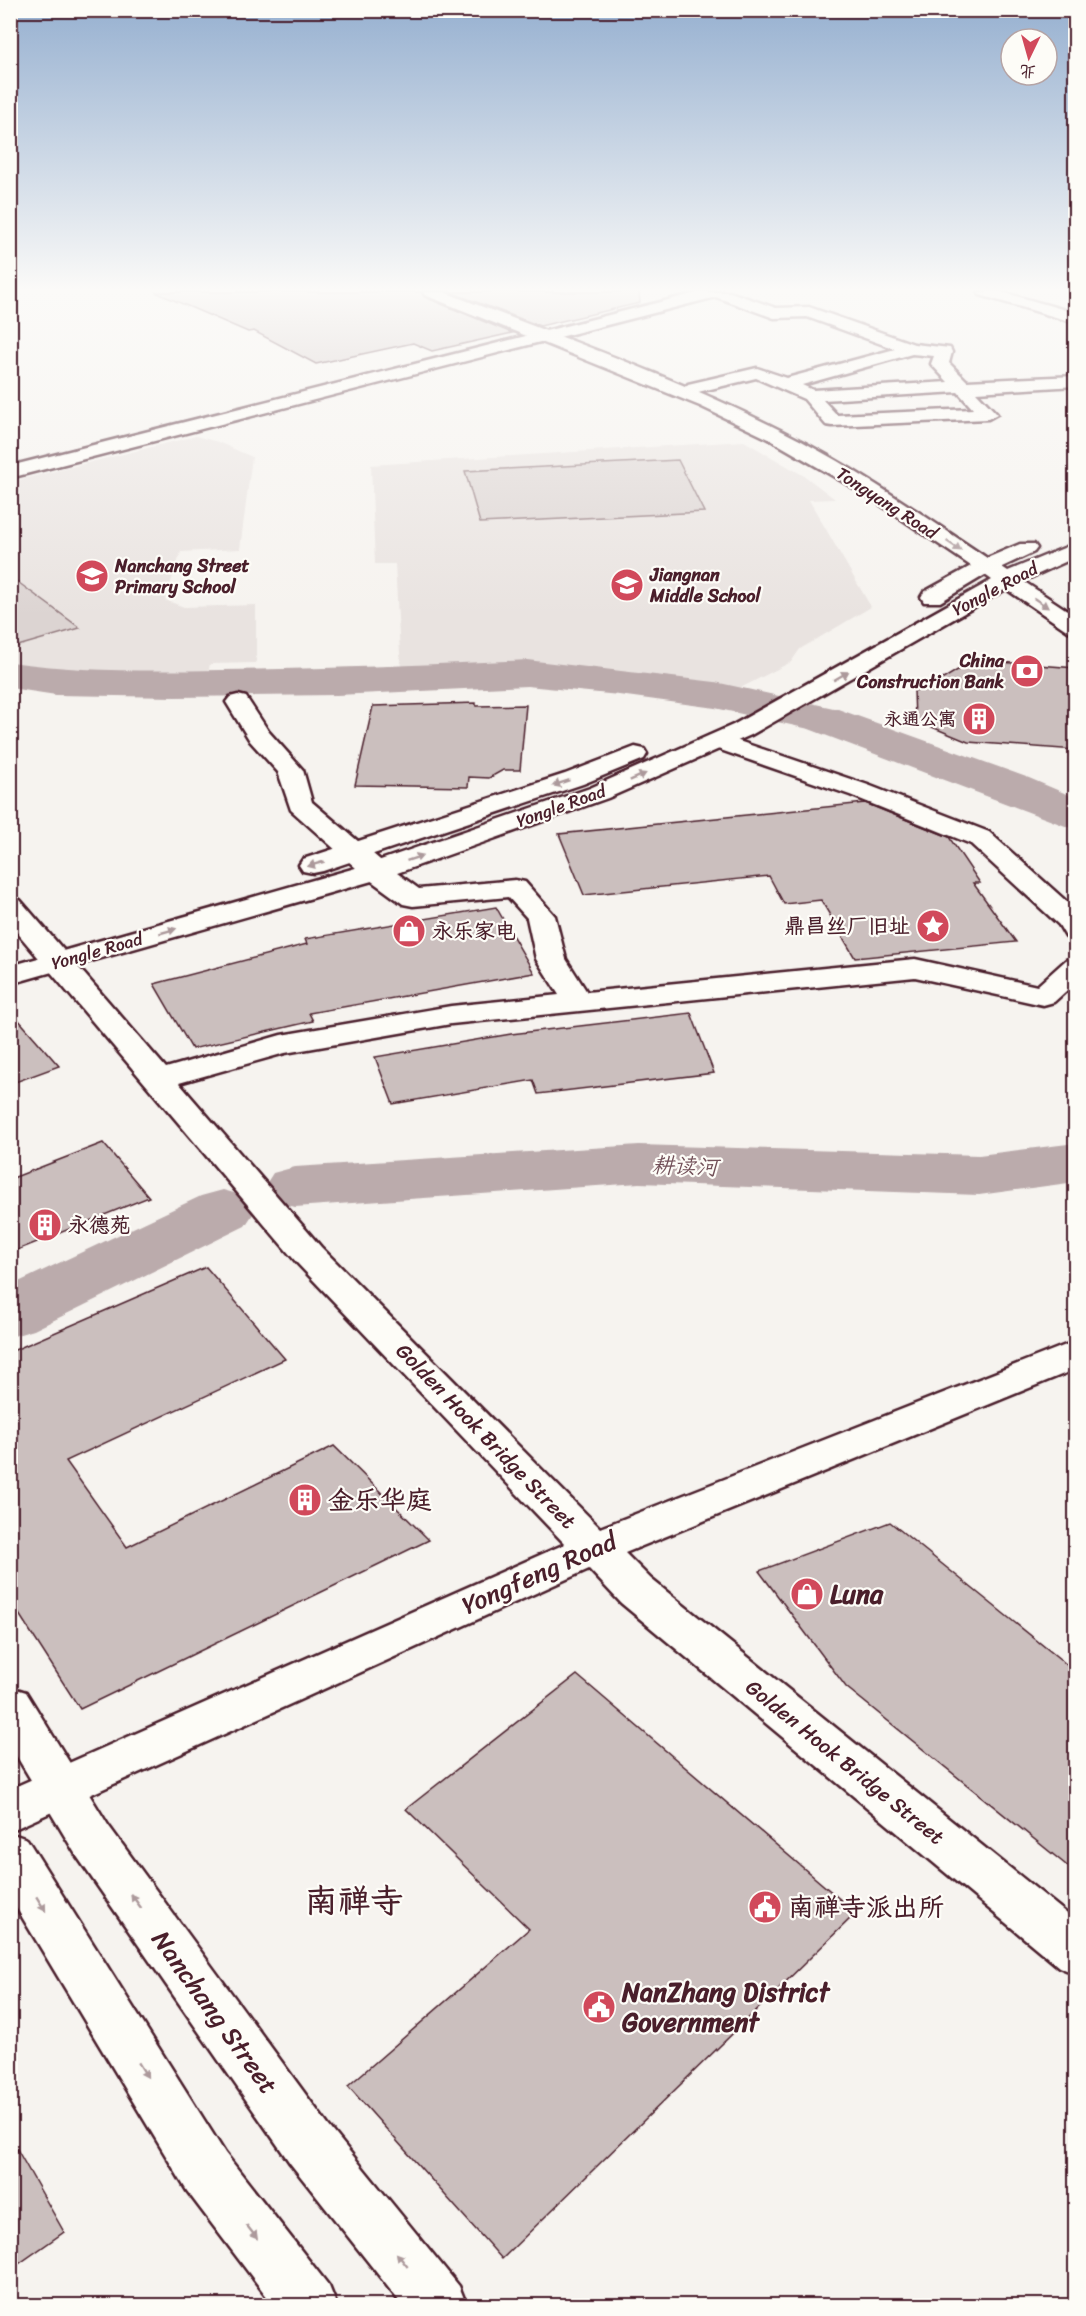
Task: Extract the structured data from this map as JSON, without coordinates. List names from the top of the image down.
{
  "streets": {
    "street": [
      "Tongyang Road",
      "Yongle Road",
      "Golden Hook Bridge Street",
      "Yongfeng Road",
      "Nanchang Street"
    ]
  },
  "crossings": [
    ["Tongyang Road", "Yongle Road"],
    ["Yongle Road", "Golden Hook Bridge Street"],
    ["Golden Hook Bridge Street", "Yongfeng Road"],
    ["Yongfeng Road", "Nanchang Street"]
  ],
  "districts": ["南禅寺"],
  "water": ["耕读河"],
  "places": {
    "school or university": ["Nanchang Street Primary School", "Jiangnan Middle School"],
    "bank": ["China Construction Bank"],
    "building": ["永通公寓", "永德苑", "金乐华庭"],
    "place": ["鼎昌丝厂旧址"],
    "shop": ["永乐家电", "Luna"],
    "public building": ["南禅寺派出所", "NanZhang District Government"]
  },
  "north": "bottom"
}
